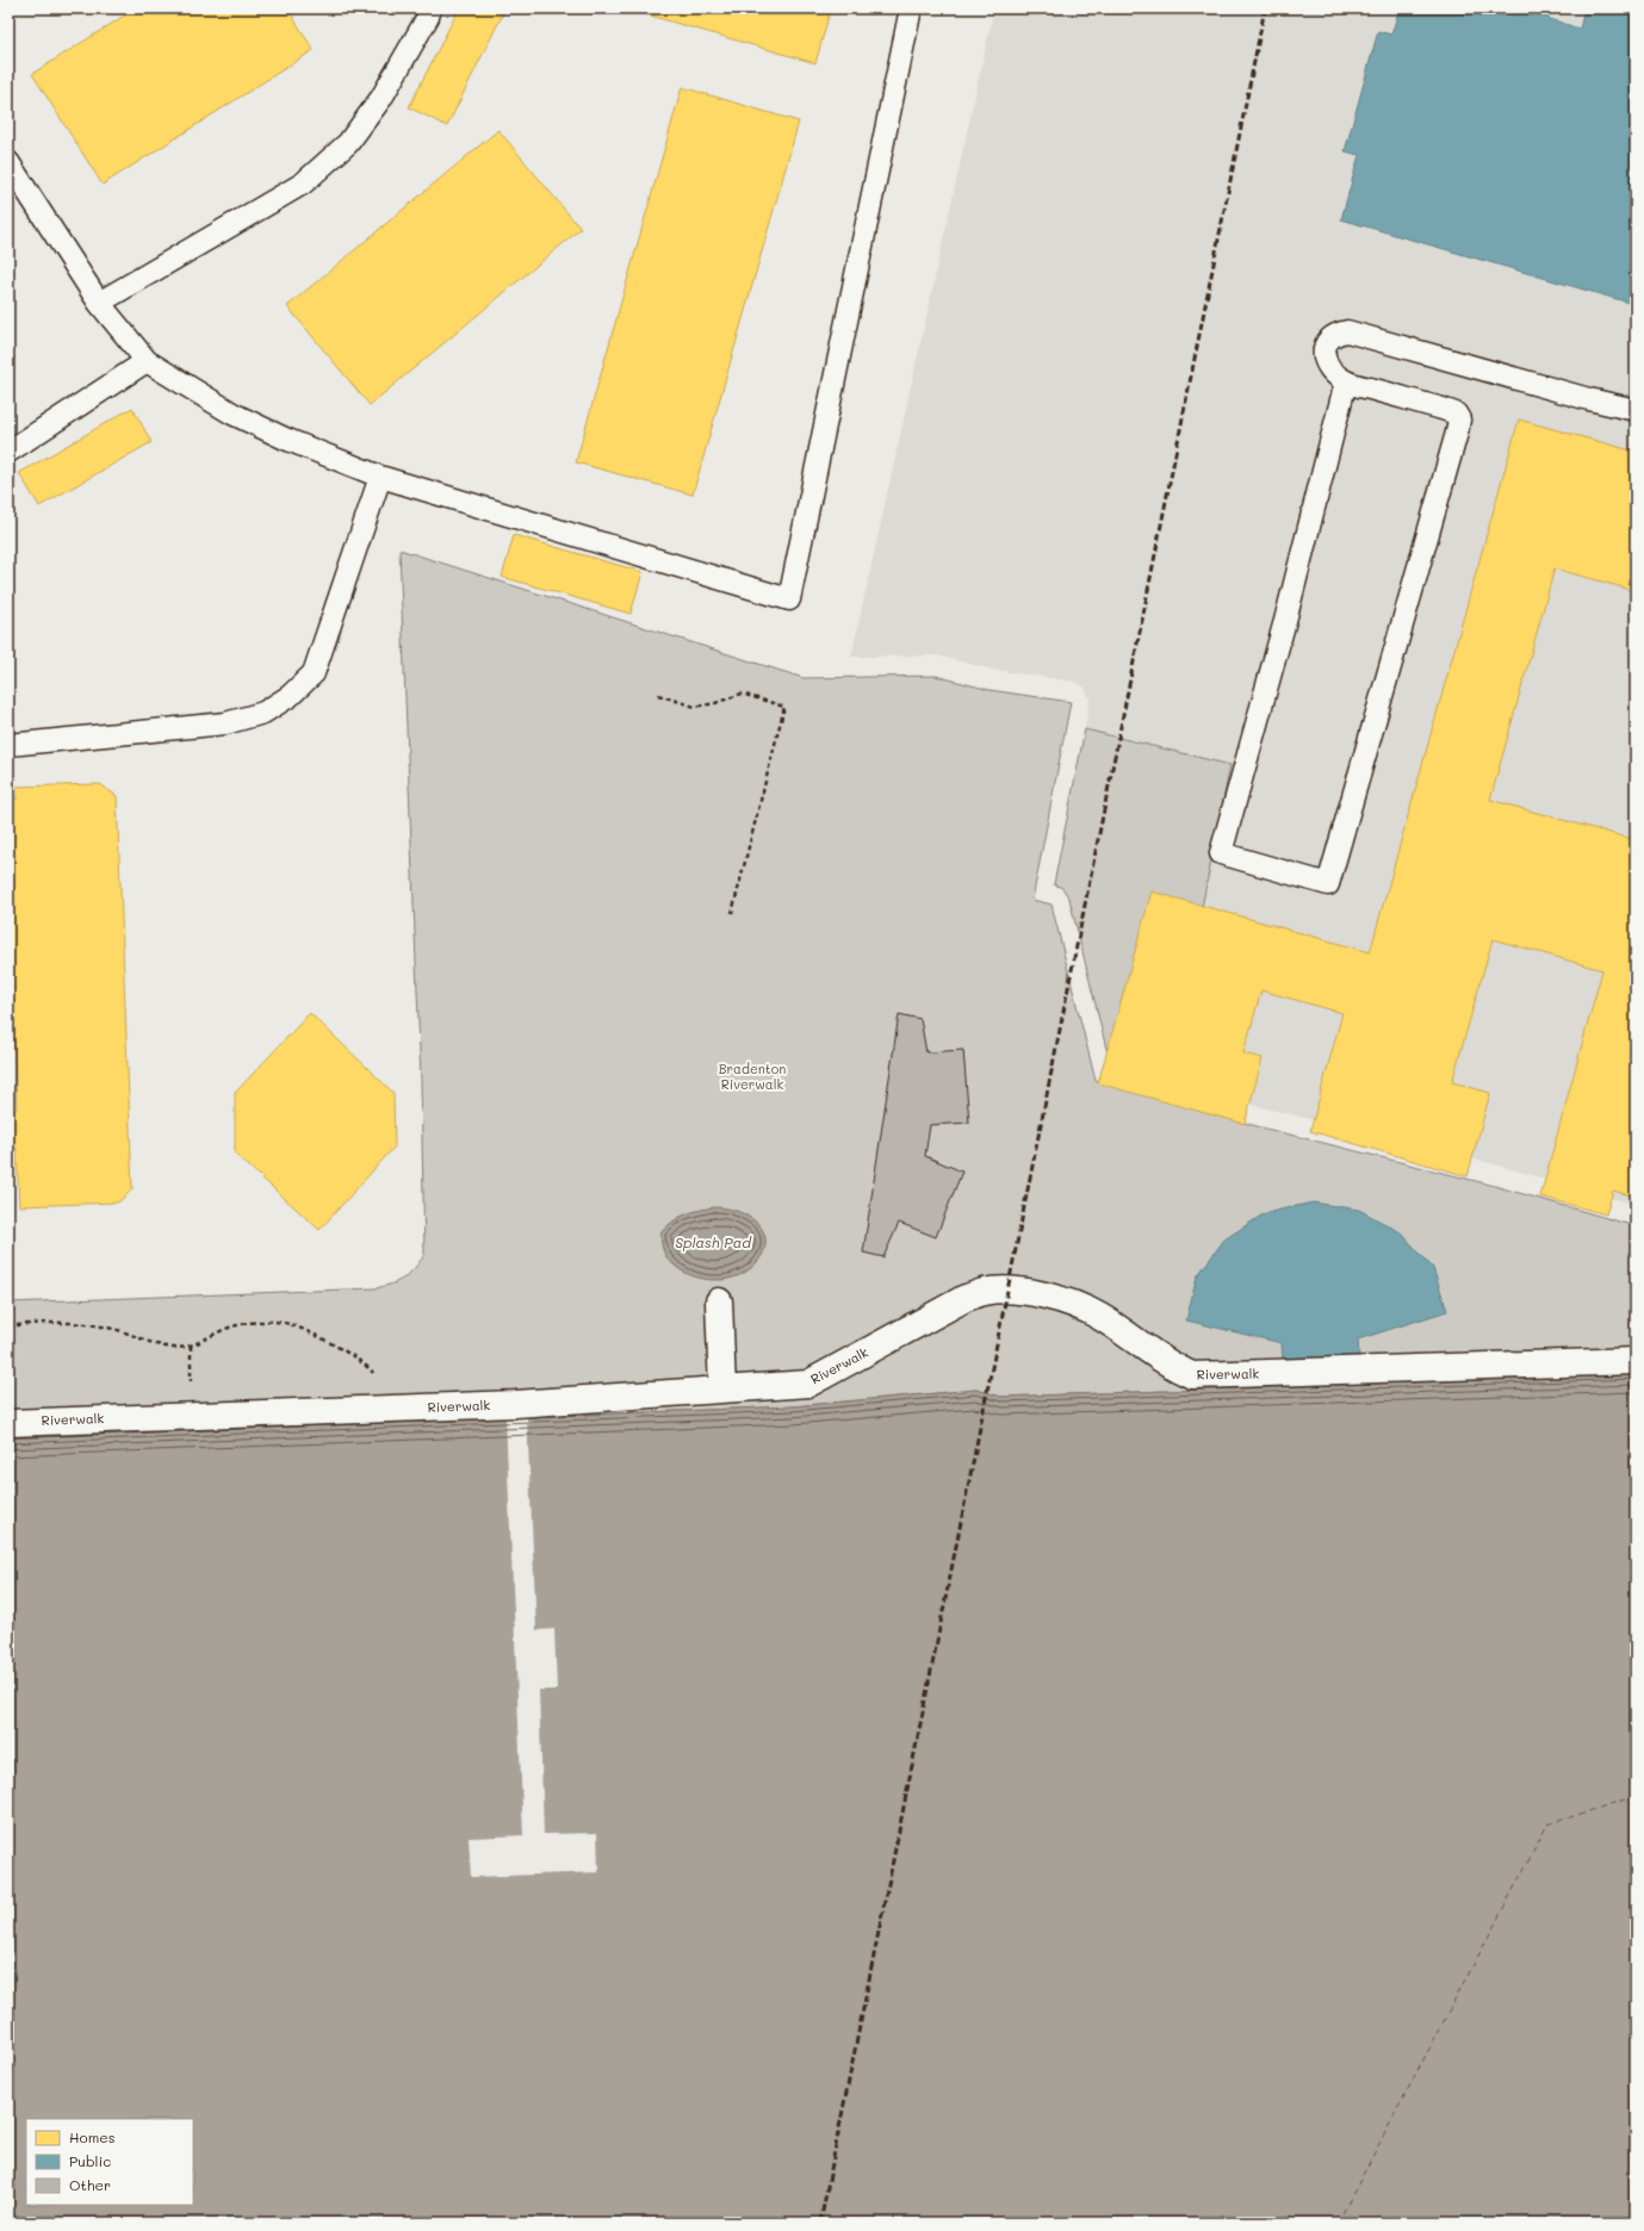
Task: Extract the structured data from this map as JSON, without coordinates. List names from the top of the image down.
{
  "streets": {
    "street": ["Riverwalk"]
  },
  "water": ["Splash Pad"],
  "parks": ["Bradenton Riverwalk"],
  "legend": ["Homes", "Public", "Other"]
}
